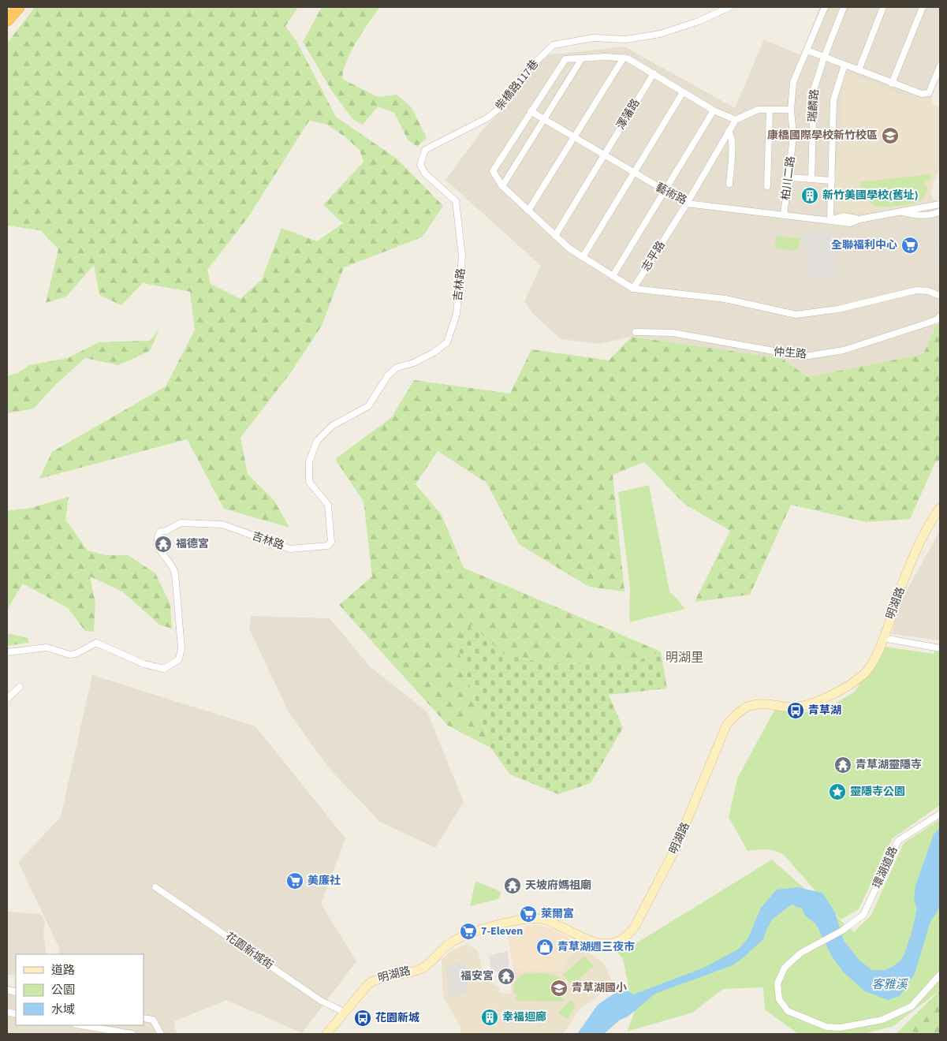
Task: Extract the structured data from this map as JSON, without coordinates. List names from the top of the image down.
{
  "streets": {
    "street": [
      "柴橋路117巷",
      "瑞麟路",
      "澤藩路",
      "柏川二路",
      "藝術路",
      "志平路",
      "吉林路",
      "仲生路",
      "明湖路",
      "環湖道路",
      "花園新城街"
    ]
  },
  "crossings": [
    ["柴橋路117巷", "吉林路"],
    ["澤藩路", "藝術路"],
    ["柏川二路", "藝術路"],
    ["藝術路", "志平路"],
    ["明湖路", "花園新城街"]
  ],
  "districts": ["明湖里"],
  "water": ["客雅溪"],
  "places": {
    "school or university": ["康橋國際學校新竹校區", "青草湖國小"],
    "building": ["新竹美國學校(舊址)", "幸福迴廊"],
    "supermarket": [
      "全聯福利中心",
      "美廉社",
      "萊爾富",
      "7-Eleven"
    ],
    "temple": [
      "福德宮",
      "青草湖靈隱寺",
      "天坡府媽祖廟",
      "福安宮"
    ],
    "bus stop": ["青草湖", "花園新城"],
    "place": ["靈隱寺公園"],
    "shop": ["青草湖週三夜市"]
  },
  "legend": ["道路", "公園", "水域"]
}
